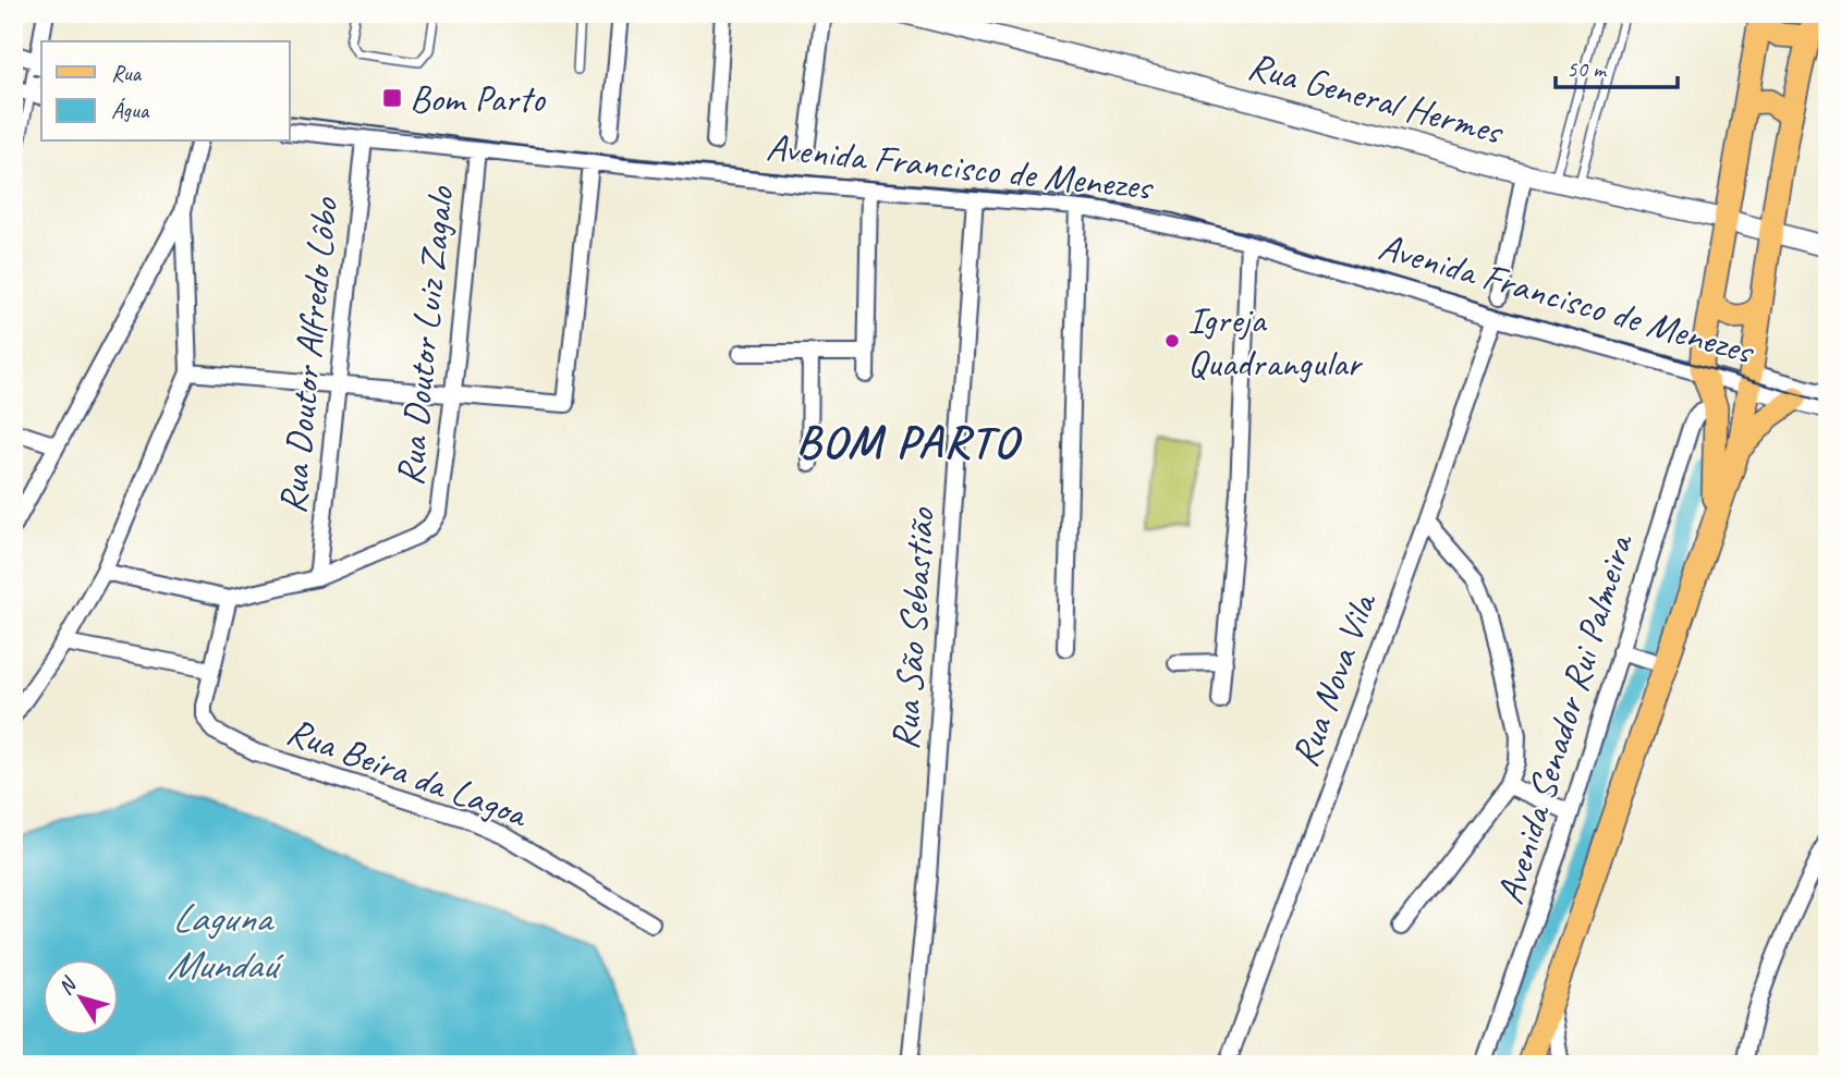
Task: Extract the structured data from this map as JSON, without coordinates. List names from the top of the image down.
{
  "streets": {
    "street": [
      "Rua General Hermes",
      "Avenida Francisco de Menezes",
      "Rua Doutor Luiz Zagalo",
      "Rua Doutor Alfredo Lôbo",
      "Rua São Sebastião",
      "Rua Nova Vila",
      "Avenida Senador Rui Palmeira",
      "Rua Beira da Lagoa"
    ]
  },
  "crossings": [
    ["Avenida Francisco de Menezes", "Rua Doutor Luiz Zagalo"],
    ["Avenida Francisco de Menezes", "Rua Doutor Alfredo Lôbo"],
    ["Avenida Francisco de Menezes", "Rua São Sebastião"],
    ["Avenida Francisco de Menezes", "Rua Nova Vila"],
    ["Rua Doutor Luiz Zagalo", "Rua Doutor Alfredo Lôbo"]
  ],
  "districts": ["BOM PARTO"],
  "water": ["Laguna Mundaú"],
  "places": {
    "transit": ["Bom Parto"],
    "other": ["Igreja Quadrangular"]
  },
  "legend": ["Rua", "Água"],
  "scale_bar": "50 m",
  "north": "top left"
}
